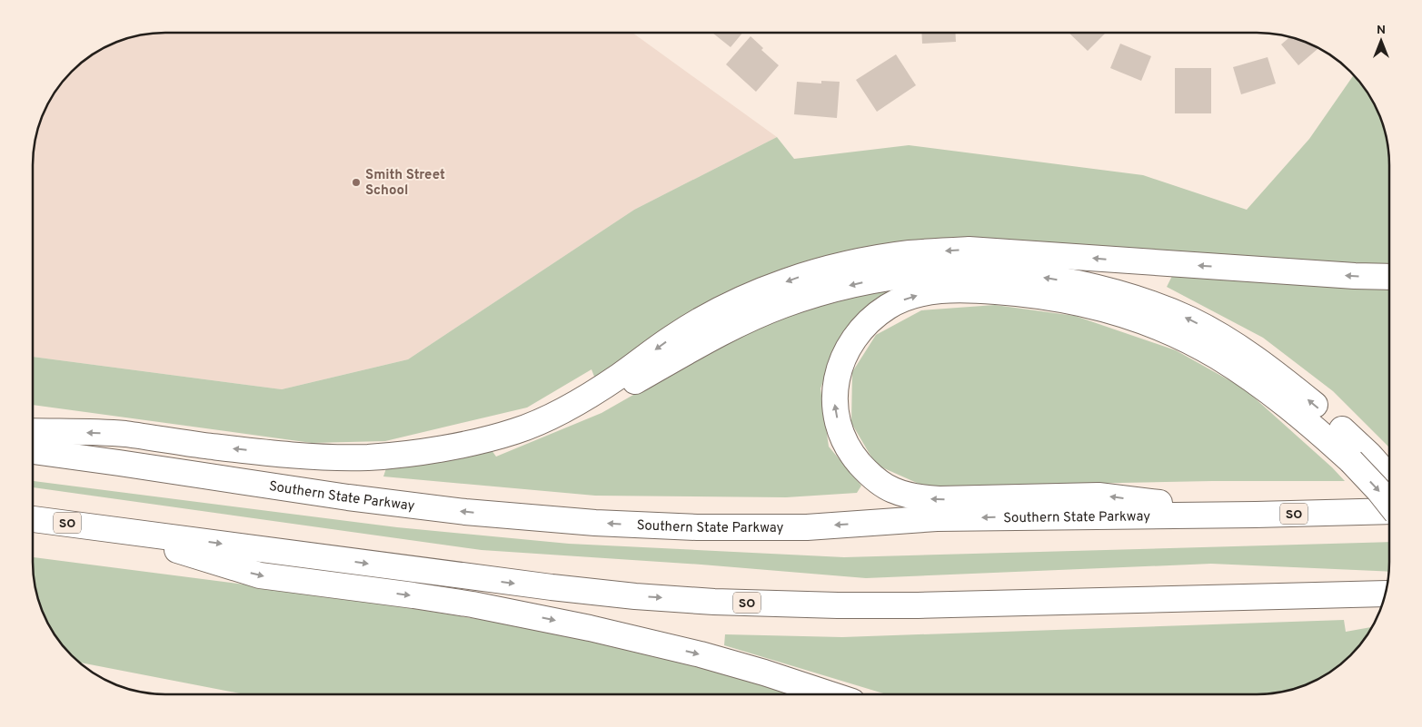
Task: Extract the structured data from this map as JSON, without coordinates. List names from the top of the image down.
{
  "streets": {
    "highway": ["Southern State Parkway", "SO"]
  },
  "places": ["Smith Street School"],
  "north": "top"
}
